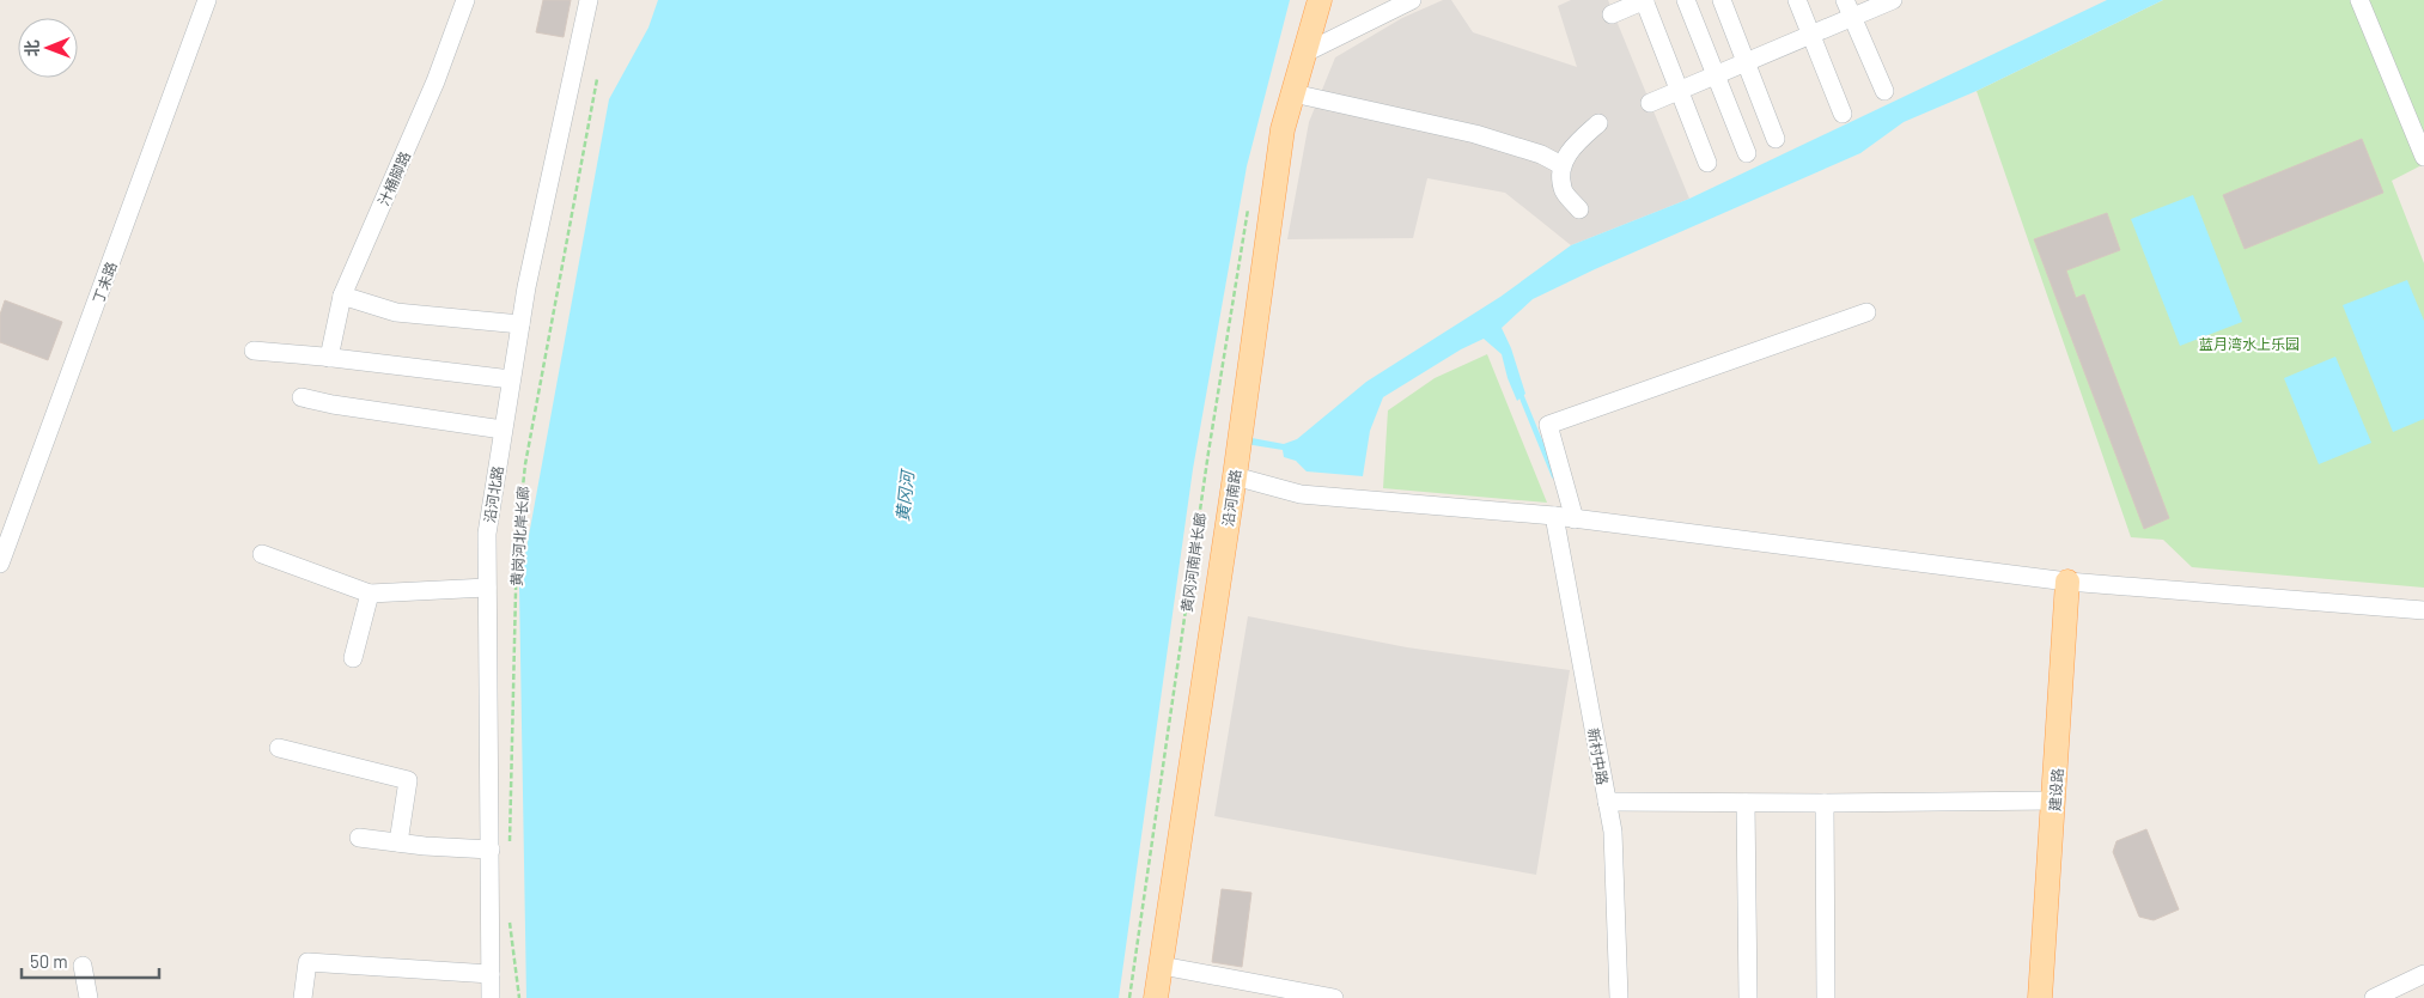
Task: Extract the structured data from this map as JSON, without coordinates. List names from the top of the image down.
{
  "streets": {
    "main road": ["沿河南路", "建设路"],
    "street": [
      "汁桶脚路",
      "丁未路",
      "沿河北路",
      "新村中路"
    ],
    "path": ["黄岗河北岸长廊", "黄冈河南岸长廊"]
  },
  "water": ["黄冈河"],
  "parks": ["蓝月湾水上乐园"],
  "scale_bar": "50 m",
  "north": "left"
}
